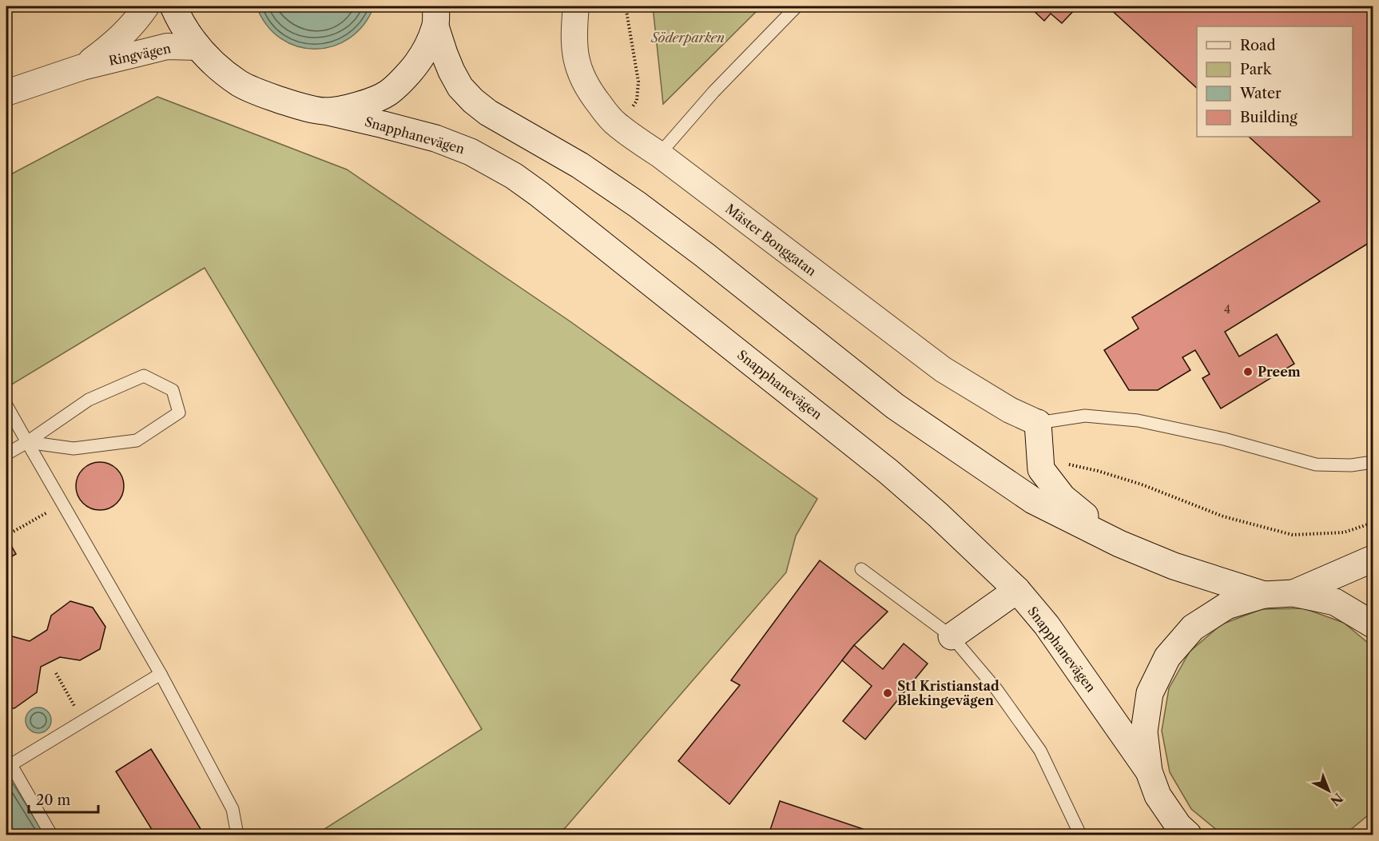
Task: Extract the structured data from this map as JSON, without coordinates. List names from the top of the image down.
{
  "streets": {
    "main road": ["Snapphanevägen"],
    "street": ["Ringvägen", "Mäster Bonggatan"]
  },
  "crossings": [
    ["Ringvägen", "Snapphanevägen"]
  ],
  "parks": ["Söderparken"],
  "places": ["Preem", "St1 Kristianstad Blekingevägen"],
  "house_numbers": ["4"],
  "legend": [
    "Road",
    "Park",
    "Water",
    "Building"
  ],
  "scale_bar": "20 m",
  "north": "bottom right"
}
